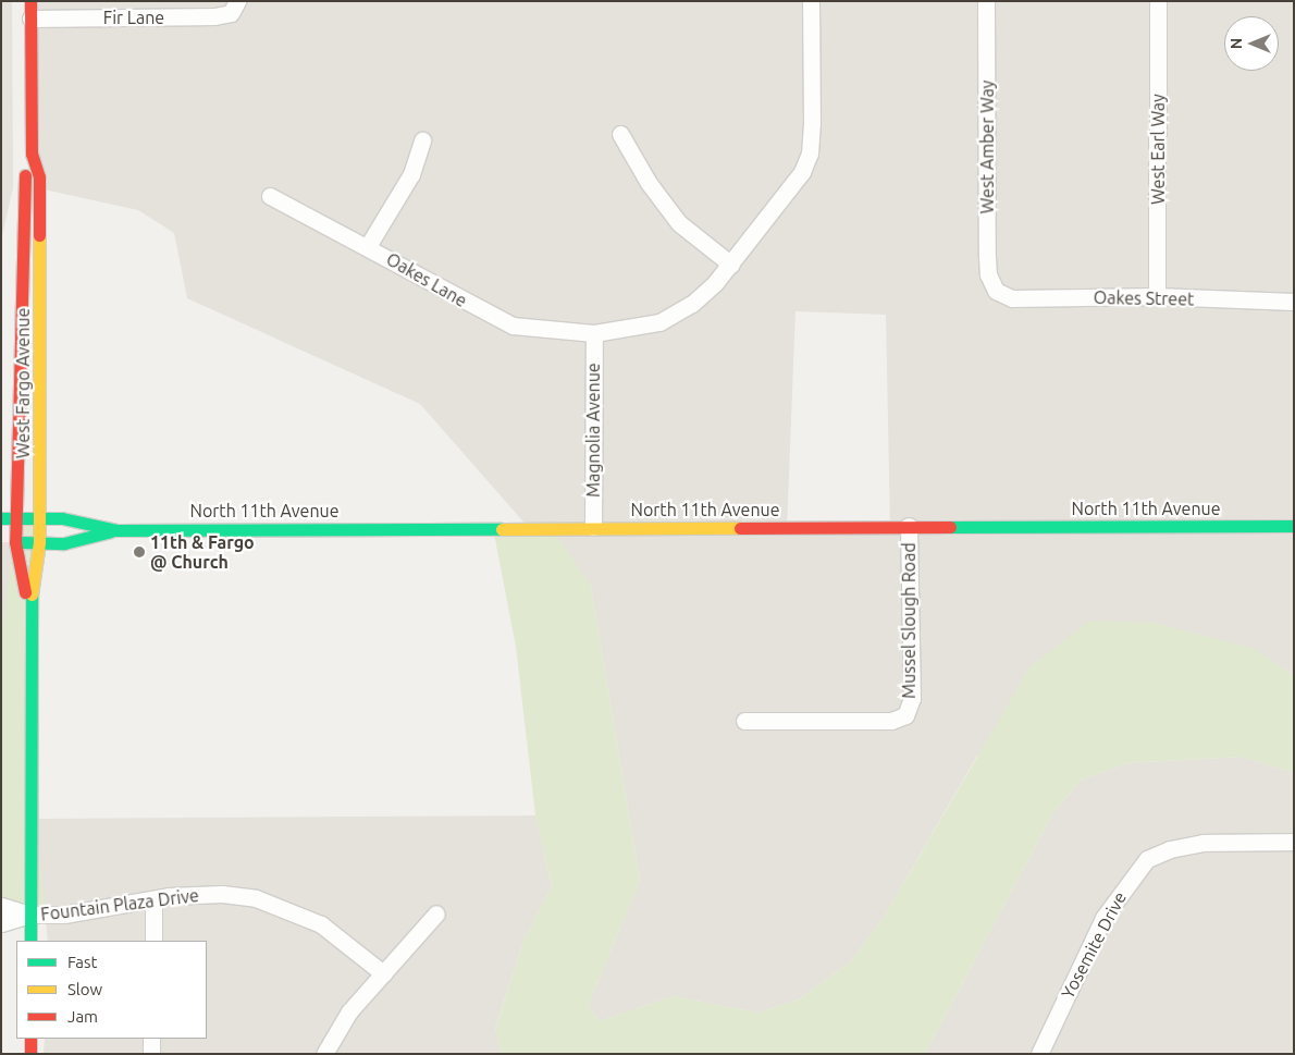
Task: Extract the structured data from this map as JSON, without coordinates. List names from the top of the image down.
{
  "streets": {
    "main road": ["West Fargo Avenue", "North 11th Avenue"],
    "street": [
      "Fir Lane",
      "West Amber Way",
      "West Earl Way",
      "Oakes Lane",
      "Oakes Street",
      "Magnolia Avenue",
      "Mussel Slough Road",
      "Fountain Plaza Drive",
      "Yosemite Drive"
    ]
  },
  "crossings": [
    ["Fir Lane", "West Fargo Avenue"],
    ["West Amber Way", "Oakes Street"],
    ["West Earl Way", "Oakes Street"],
    ["Oakes Lane", "Magnolia Avenue"],
    ["West Fargo Avenue", "North 11th Avenue"],
    ["West Fargo Avenue", "Fountain Plaza Drive"],
    ["Magnolia Avenue", "North 11th Avenue"],
    ["North 11th Avenue", "Mussel Slough Road"]
  ],
  "places": ["11th & Fargo @ Church"],
  "legend": ["Fast", "Slow", "Jam"],
  "north": "left"
}
